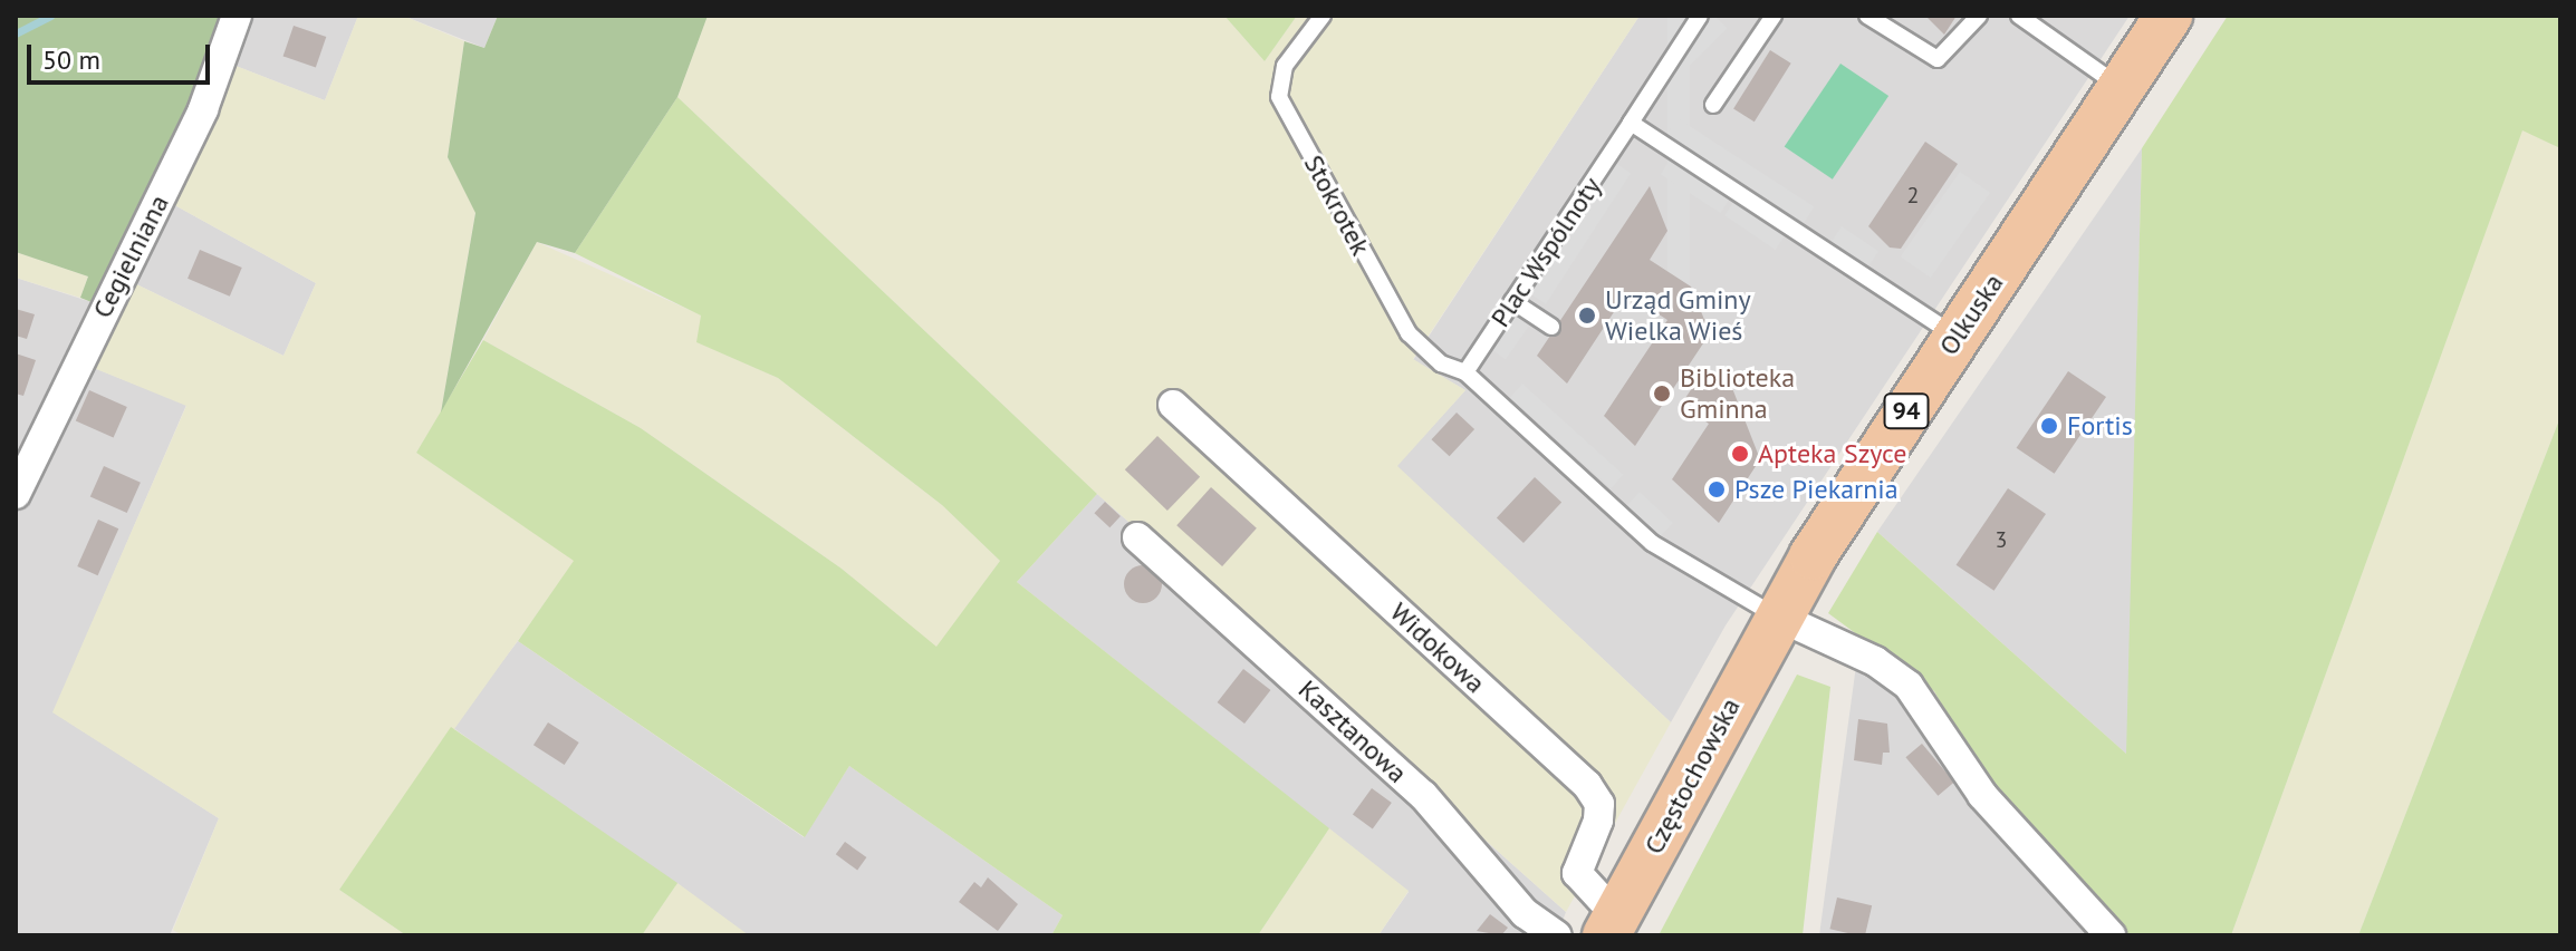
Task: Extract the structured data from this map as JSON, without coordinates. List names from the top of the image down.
{
  "streets": {
    "main road": ["Olkuska", "94", "Częstochowska"],
    "street": ["Cegielniana", "Widokowa", "Kasztanowa"],
    "lane": ["Stokrotek", "Plac Wspólnoty"]
  },
  "crossings": [
    ["Stokrotek", "Plac Wspólnoty"],
    ["Olkuska", "Częstochowska"],
    ["Widokowa", "Częstochowska"]
  ],
  "places": [
    "Urząd Gminy Wielka Wieś",
    "Biblioteka Gminna",
    "Fortis",
    "Apteka Szyce",
    "Psze Piekarnia"
  ],
  "house_numbers": ["2", "3"],
  "scale_bar": "50 m"
}
